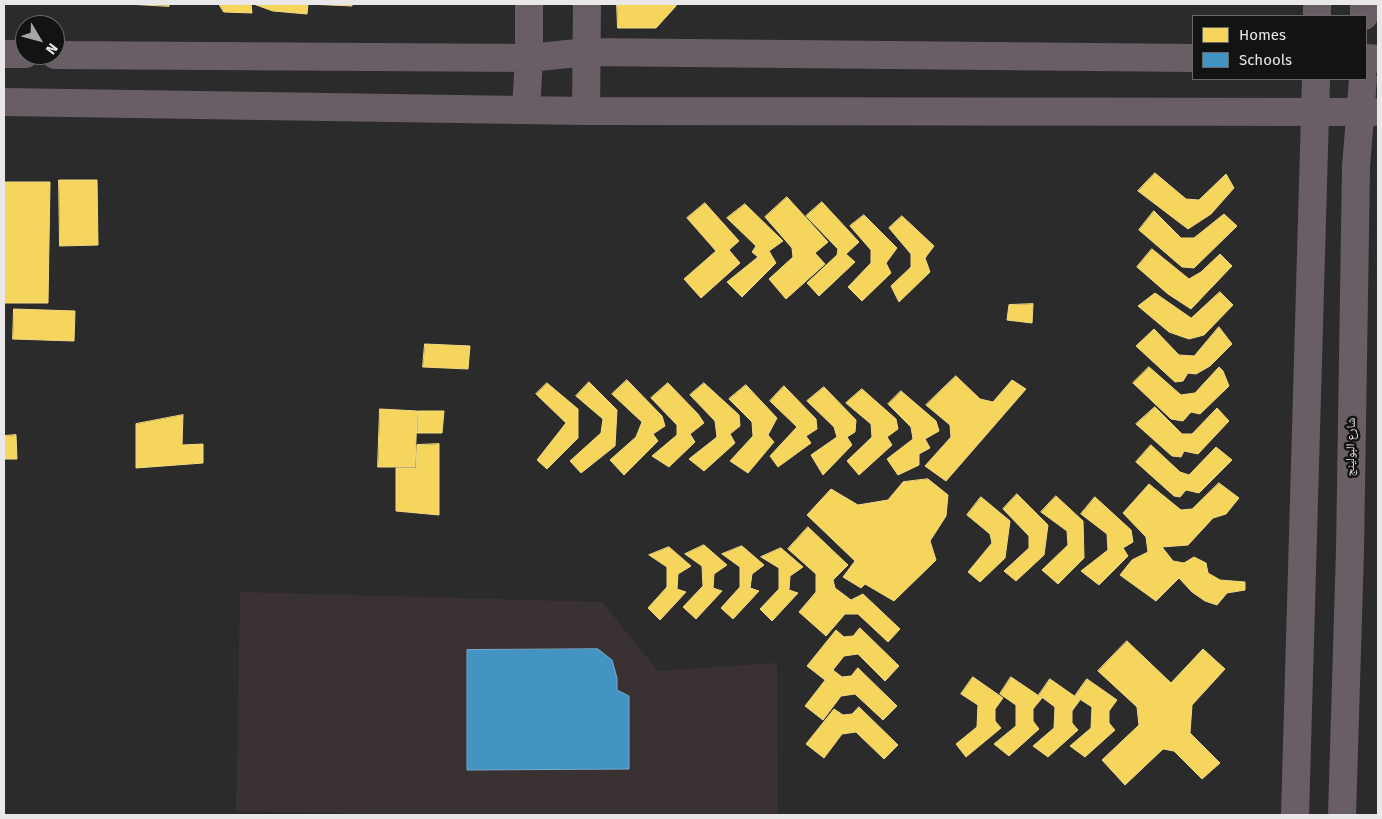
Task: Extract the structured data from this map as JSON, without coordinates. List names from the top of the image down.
{
  "streets": {
    "street": ["شارع البولينج"]
  },
  "legend": ["Homes", "Schools"],
  "north": "bottom right"
}
